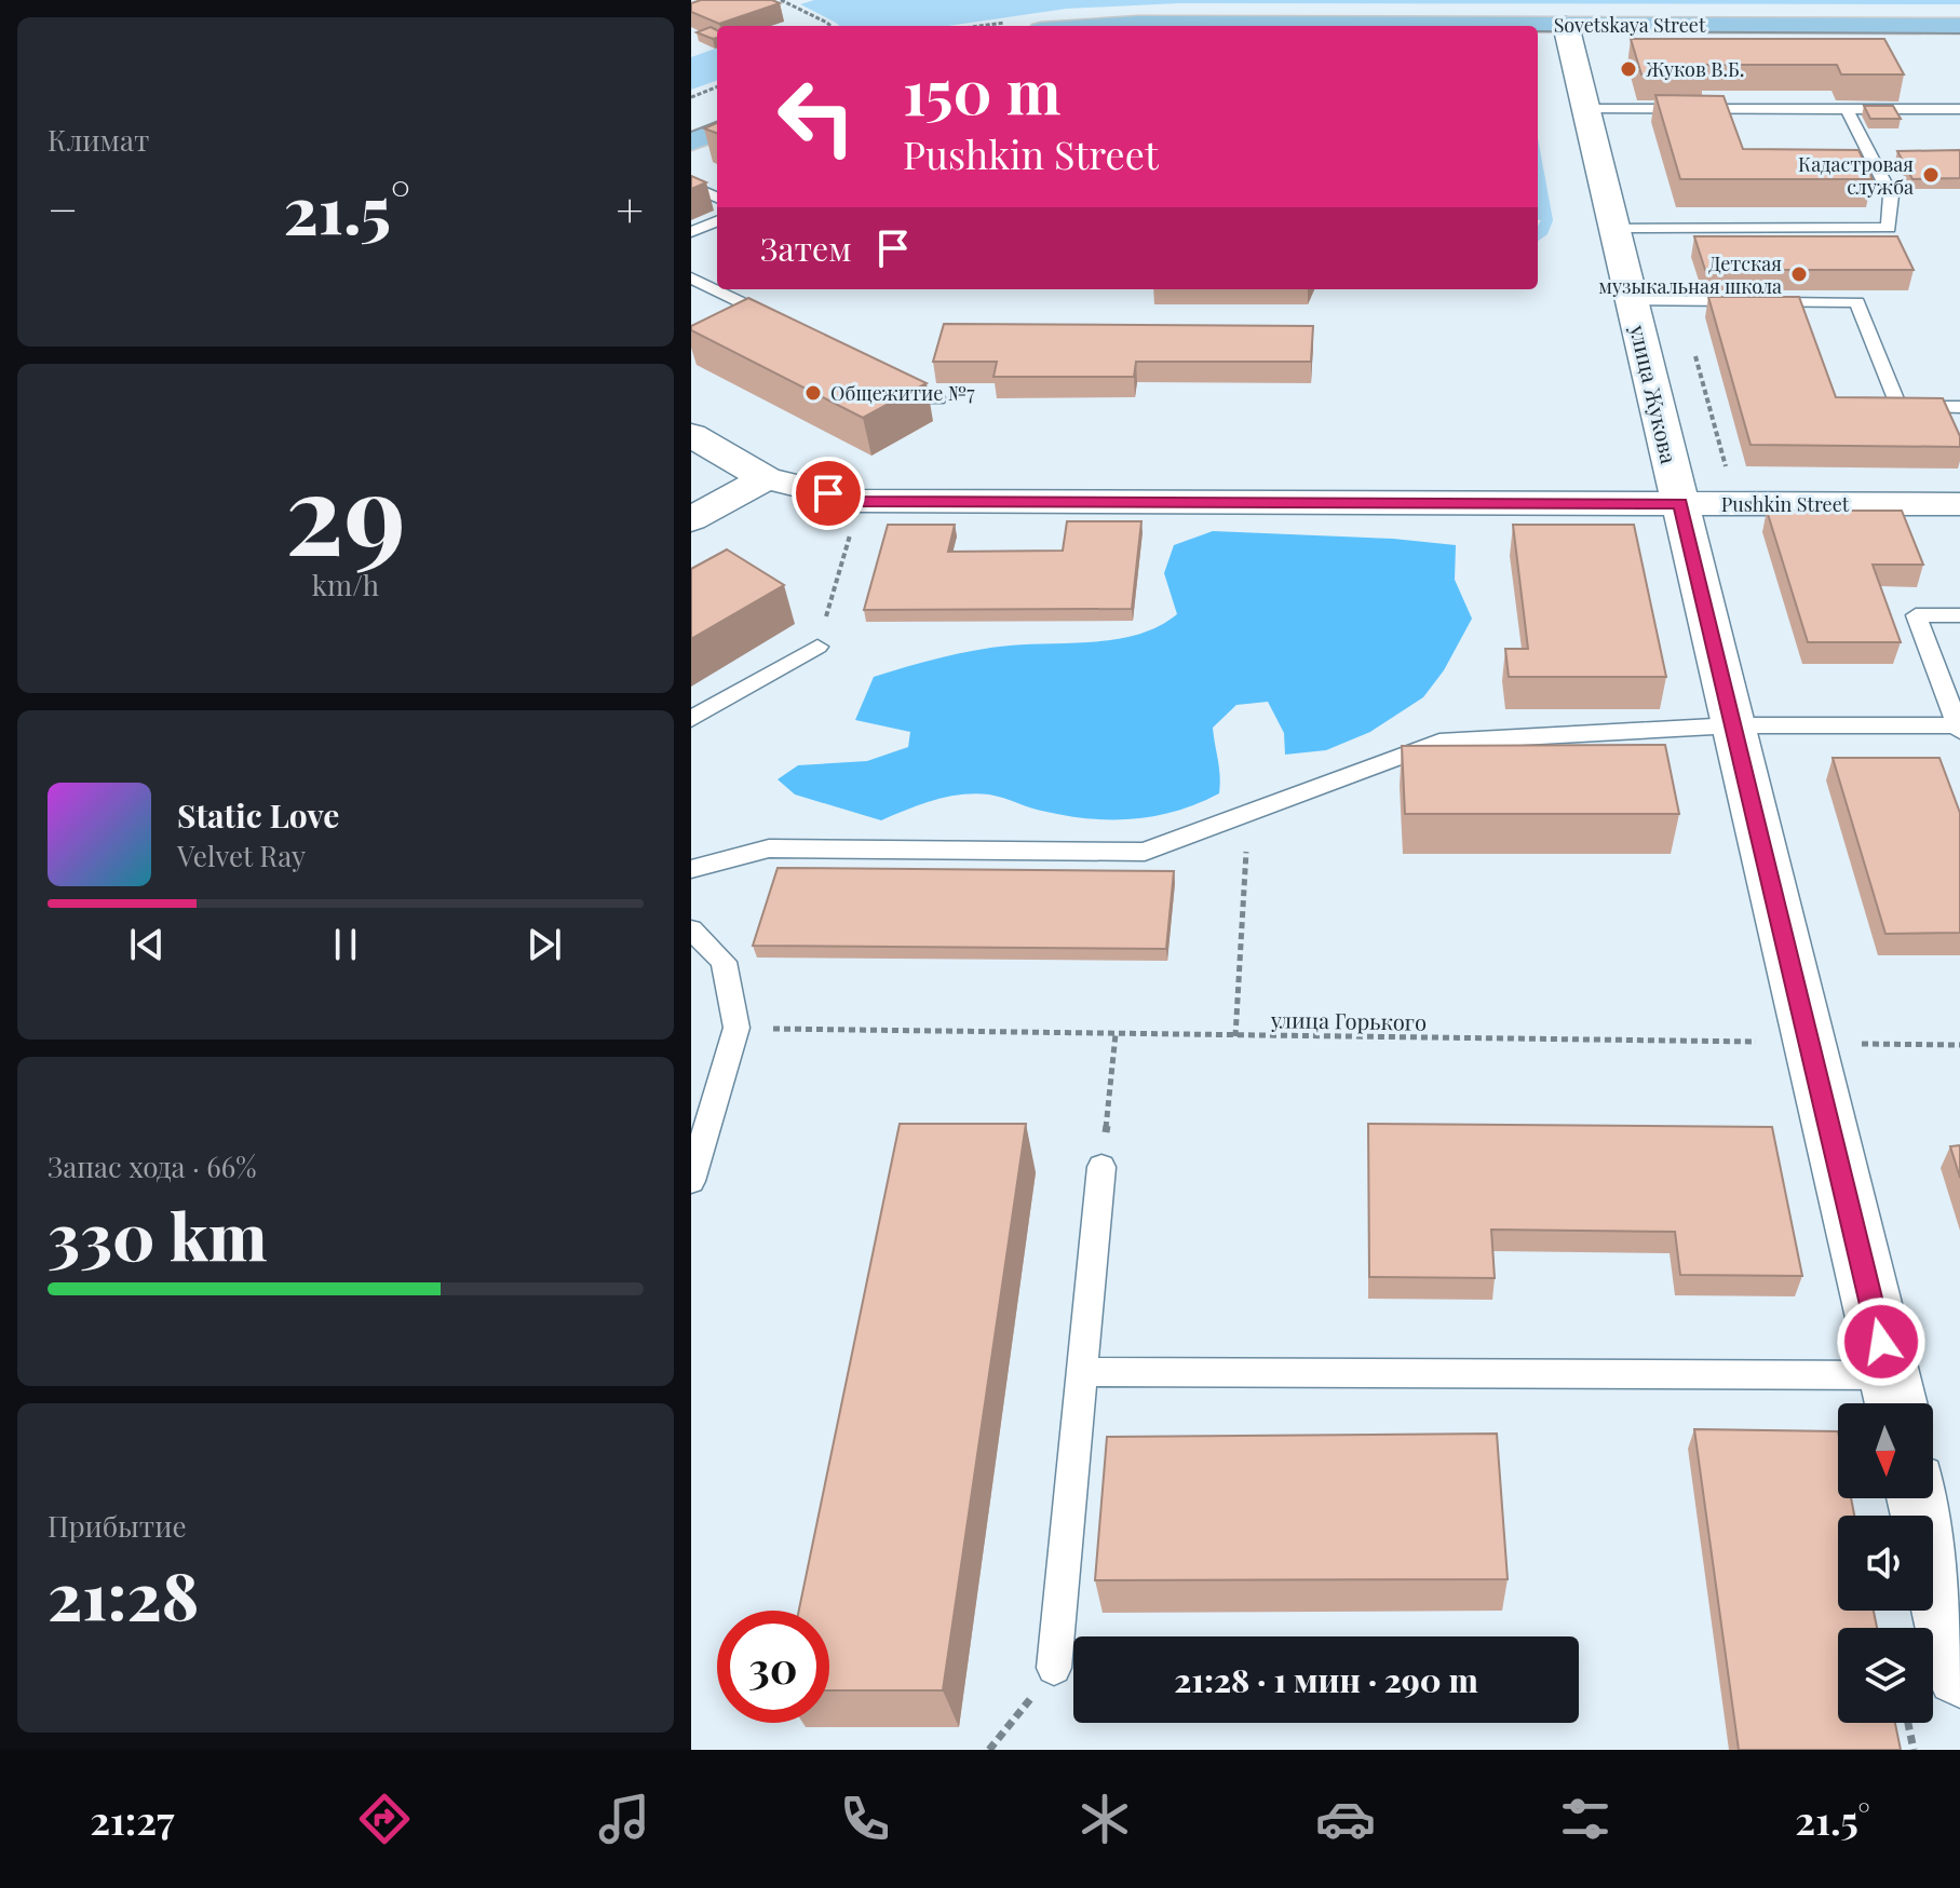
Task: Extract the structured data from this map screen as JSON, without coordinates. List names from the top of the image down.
{
  "streets": {
    "main road": ["Sovetskaya Street"],
    "street": ["улица Жукова", "Pushkin Street"],
    "path": ["улица Горького"]
  },
  "crossings": [
    ["Sovetskaya Street", "улица Жукова"],
    ["улица Жукова", "Pushkin Street"],
    ["улица Жукова", "улица Горького"]
  ],
  "places": [
    "Жуков В.Б.",
    "Кадастровая служба",
    "Детская музыкальная школа",
    "Общежитие №7"
  ],
  "north": "bottom",
  "page": {
    "tile": [
      "Климат",
      ["29", "km/h"],
      ["Запас хода · 66%", "330 km"],
      ["Прибытие", "21:28"]
    ],
    "turn": ["150 m", "Pushkin Street"],
    "heat": ["−", "21.5°", "+"],
    "then": "Затем",
    "song": ["Static Love", "Velvet Ray"],
    "limit": "30",
    "trip": "21:28 · 1 мин · 290 m",
    "tabs": ["21:27", "21.5°"]
  }
}
